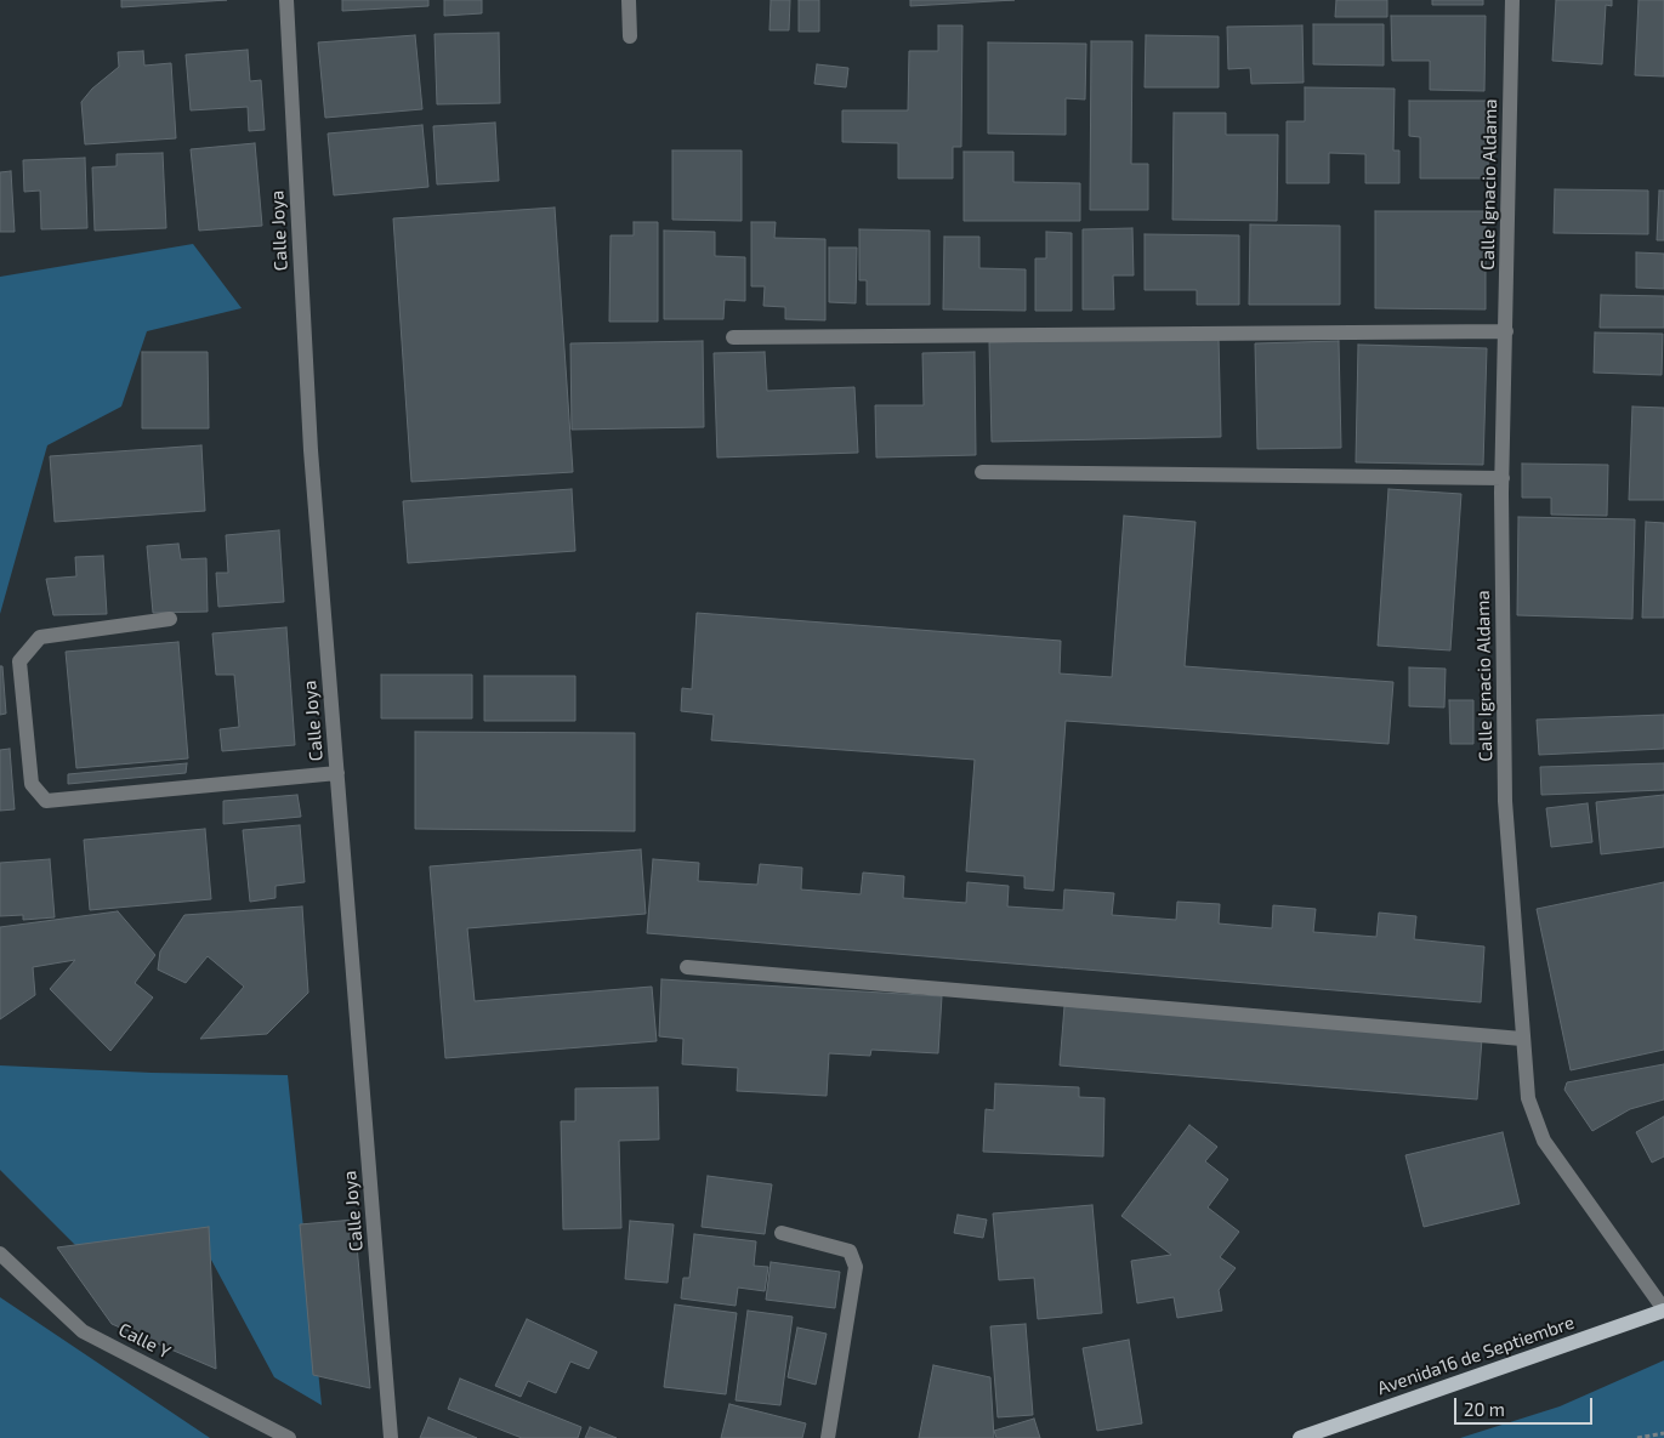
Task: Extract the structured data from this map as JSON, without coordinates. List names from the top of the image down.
{
  "streets": {
    "main road": ["Avenida16 de Septiembre"],
    "street": ["Calle Ignacio Aldama", "Calle Joya", "Calle Y"]
  },
  "crossings": [
    ["Calle Ignacio Aldama", "Avenida16 de Septiembre"]
  ],
  "scale_bar": "20 m"
}
